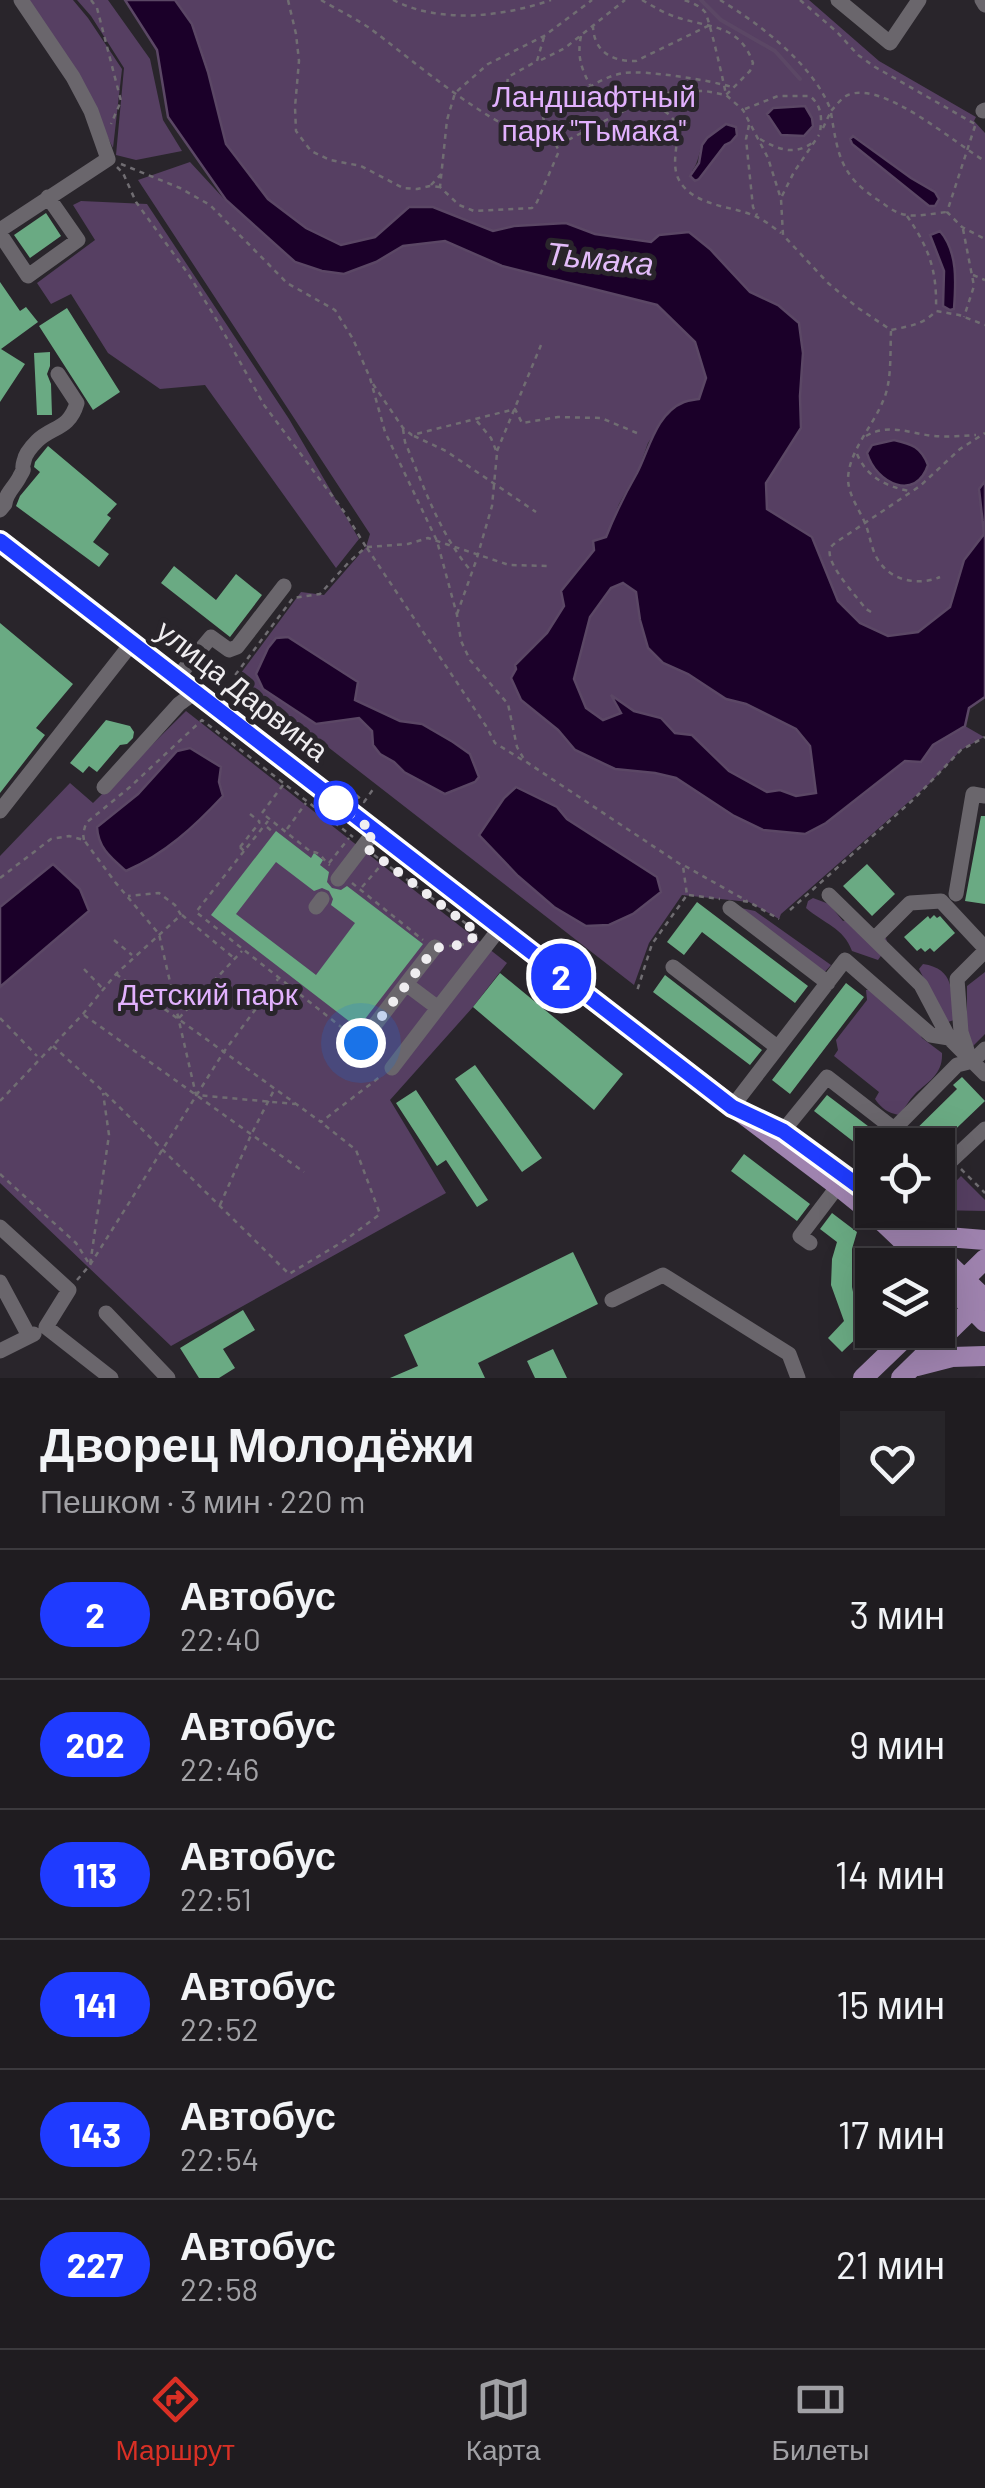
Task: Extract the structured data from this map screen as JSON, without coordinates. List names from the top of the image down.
{
  "streets": {
    "main road": ["улица Дарвина"]
  },
  "water": ["Тьмака"],
  "parks": ["Ландшафтный парк \"Тьмака\"", "Детский парк"],
  "lines": ["bus line 2"],
  "page": {
    "on_map": "2",
    "heading": ["Дворец Молодёжи", "Пешком · 3 мин · 220 m"],
    "list": [
      {
        "mark": "2",
        "name": "Автобус",
        "note": "22:40",
        "value": "3 мин"
      },
      {
        "mark": "202",
        "name": "Автобус",
        "note": "22:46",
        "value": "9 мин"
      },
      {
        "mark": "113",
        "name": "Автобус",
        "note": "22:51",
        "value": "14 мин"
      },
      {
        "mark": "141",
        "name": "Автобус",
        "note": "22:52",
        "value": "15 мин"
      },
      {
        "mark": "143",
        "name": "Автобус",
        "note": "22:54",
        "value": "17 мин"
      },
      {
        "mark": "227",
        "name": "Автобус",
        "note": "22:58",
        "value": "21 мин"
      }
    ],
    "tabs": ["Маршрут", "Карта", "Билеты"]
  }
}
